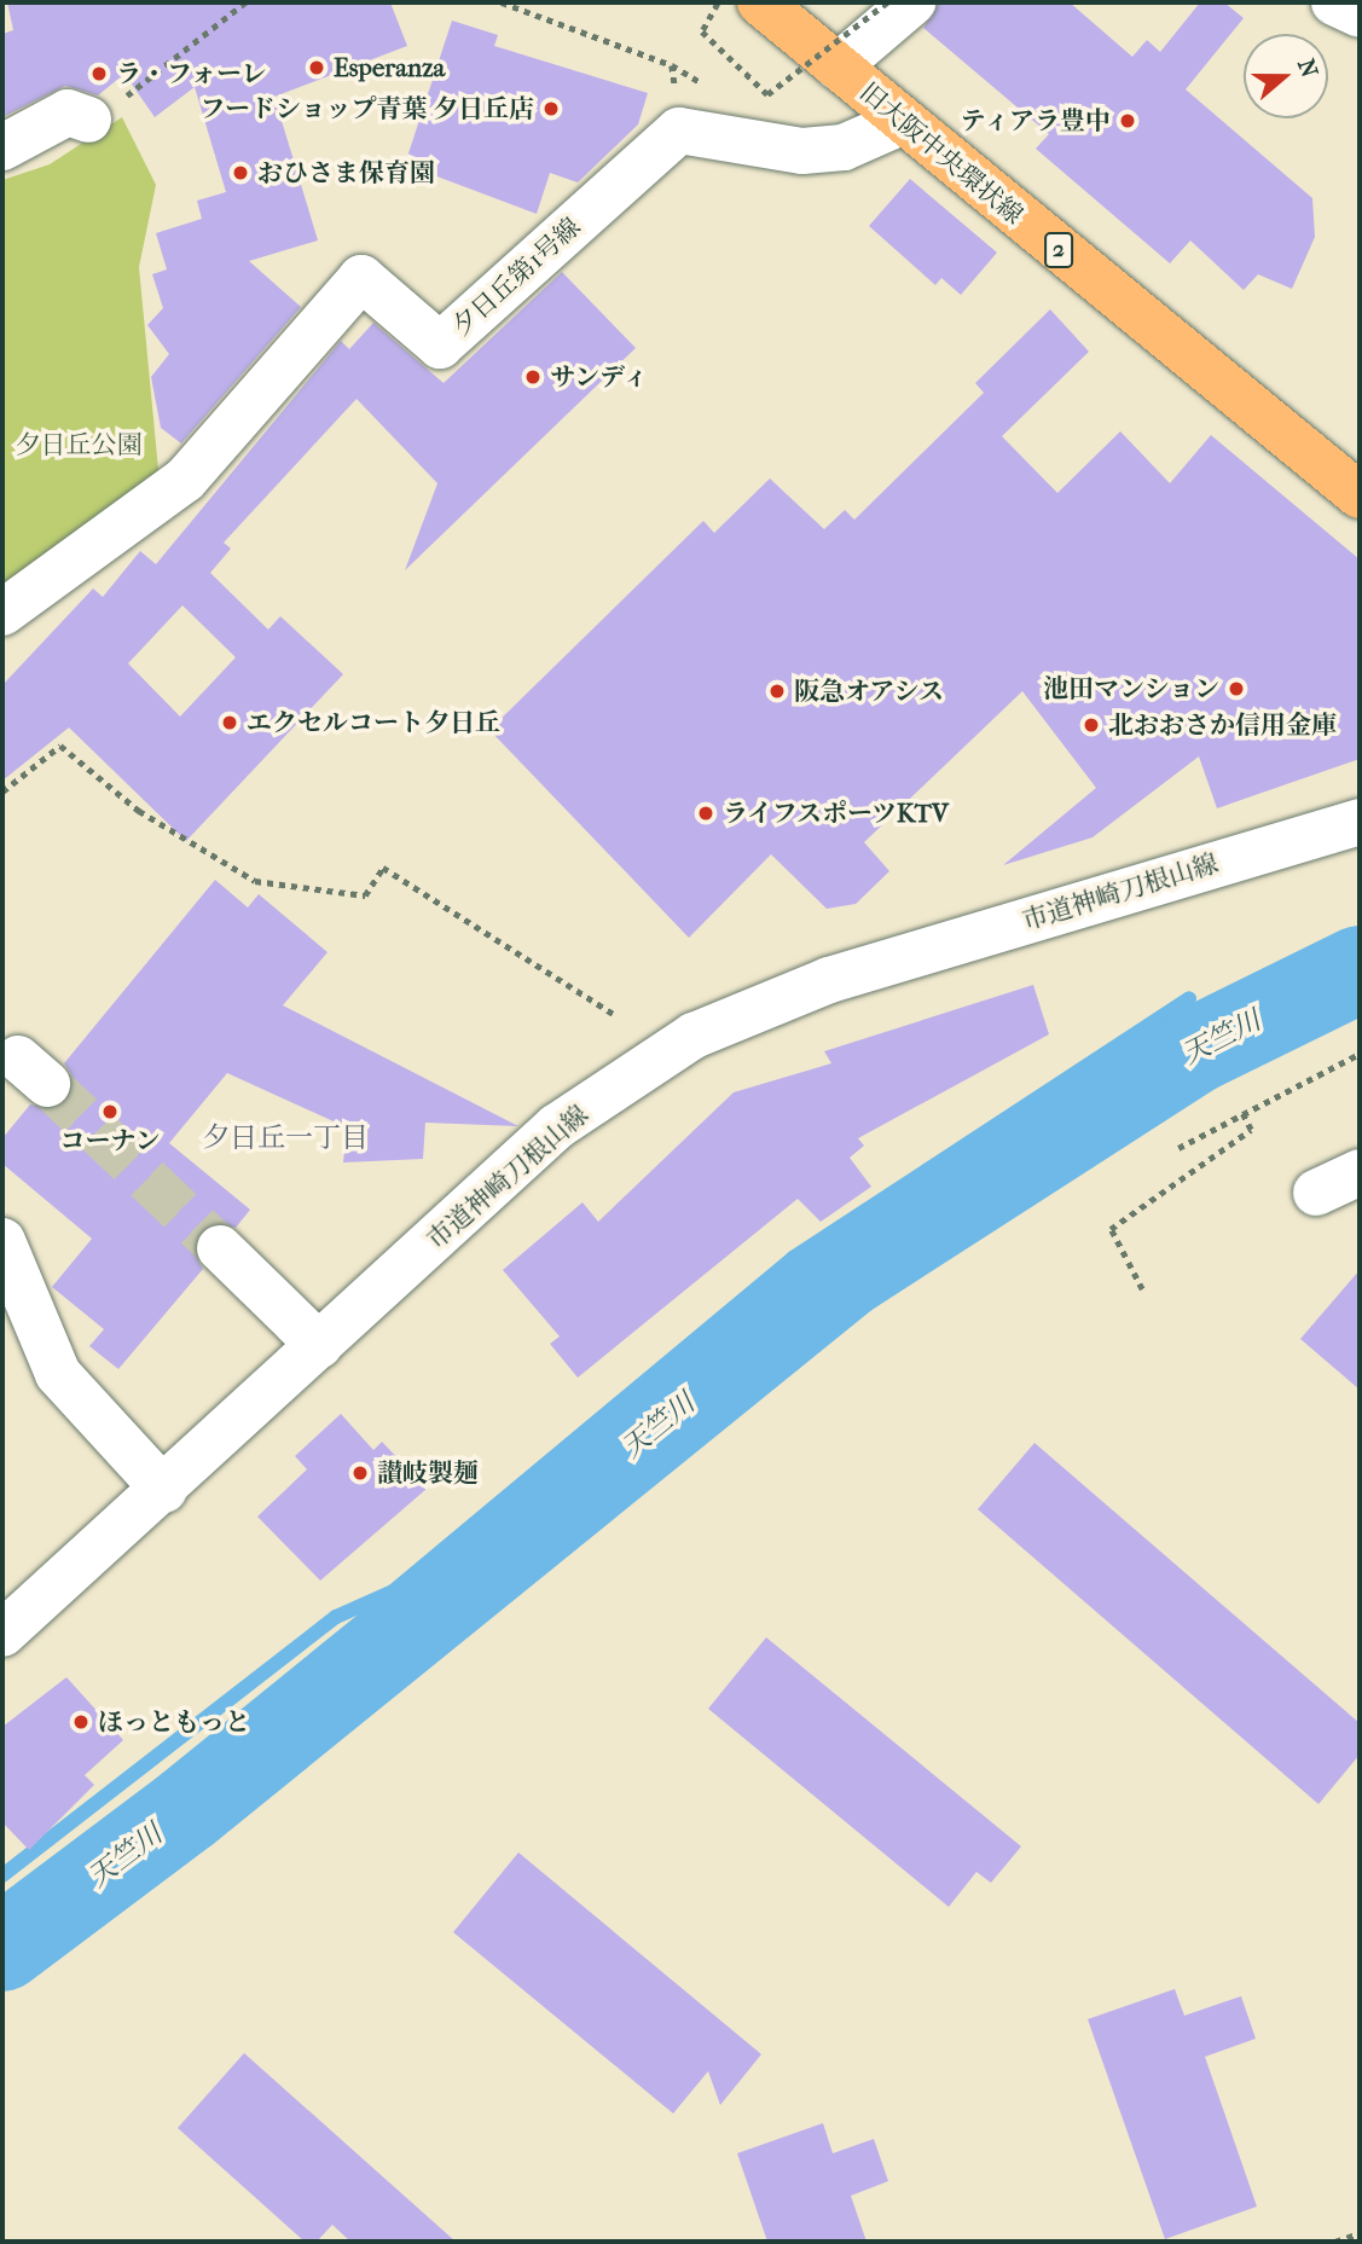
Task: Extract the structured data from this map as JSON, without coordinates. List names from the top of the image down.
{
  "streets": {
    "main road": ["旧大阪中央環状線", "2"],
    "street": ["夕日丘第1号線", "市道神崎刀根山線"]
  },
  "districts": ["夕日丘一丁目"],
  "water": ["天竺川"],
  "parks": ["夕日丘公園"],
  "places": [
    "Esperanza",
    "ラ・フォーレ",
    "フードショップ青葉 夕日丘店",
    "ティアラ豊中",
    "おひさま保育園",
    "サンディ",
    "池田マンション",
    "阪急オアシス",
    "エクセルコート夕日丘",
    "北おおさか信用金庫",
    "ライフスポーツKTV",
    "コーナン",
    "讃岐製麺",
    "ほっともっと"
  ],
  "north": "right"
}
